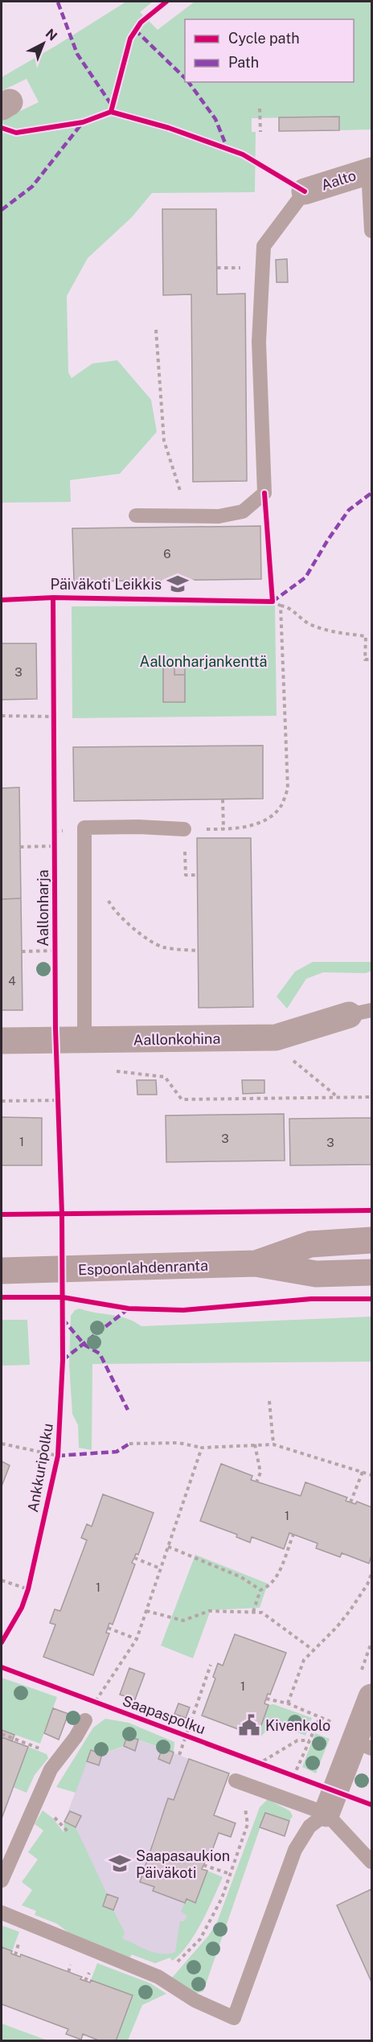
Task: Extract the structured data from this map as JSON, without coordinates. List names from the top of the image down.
{
  "streets": {
    "street": ["Aalto", "Aallonkohina", "Espoonlahdenranta"],
    "path": ["Ankkuripolku"],
    "cycle path": ["Aallonharja", "Saapaspolku"]
  },
  "parks": ["Aallonharjankenttä"],
  "places": {
    "school or university": ["Päiväkoti Leikkis", "Saapasaukion Päiväkoti"],
    "public building": ["Kivenkolo"]
  },
  "house_numbers": [
    "6",
    "3",
    "4",
    "3",
    "1",
    "3",
    "1",
    "1",
    "1"
  ],
  "legend": ["Cycle path", "Path"],
  "north": "top right"
}
